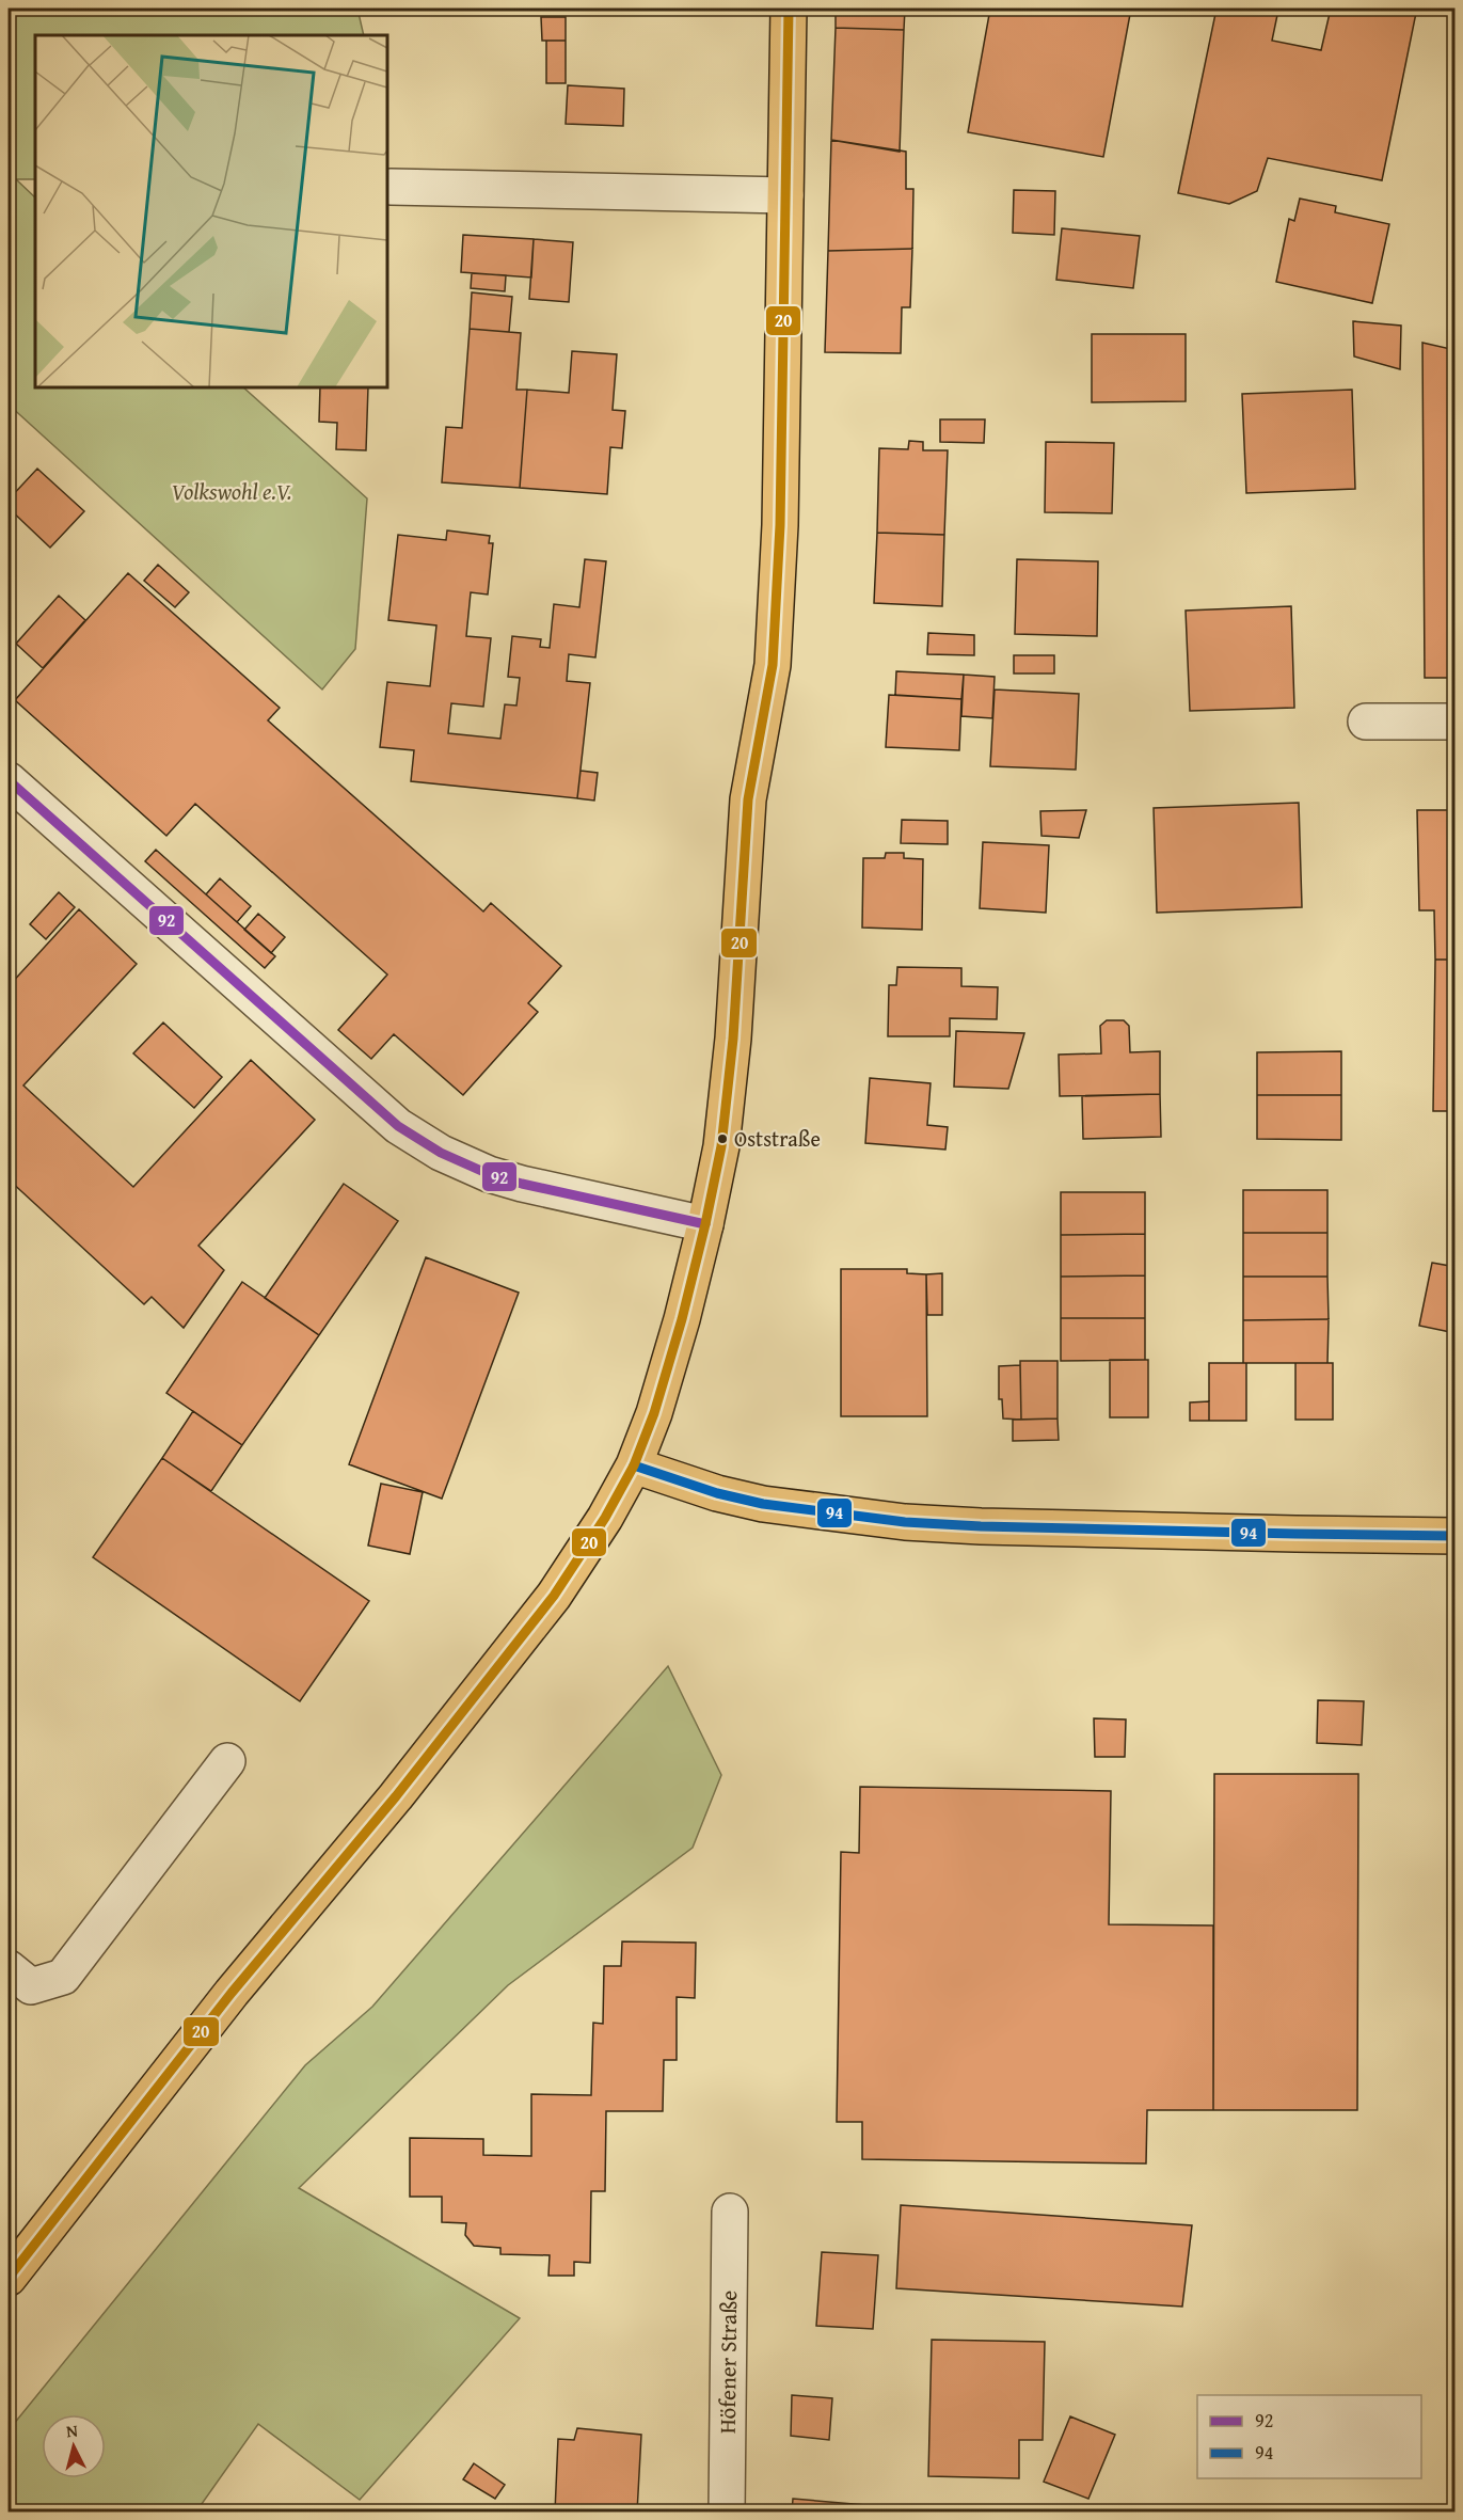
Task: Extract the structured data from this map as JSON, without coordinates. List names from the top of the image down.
{
  "streets": {
    "street": ["Höfener Straße"]
  },
  "parks": ["Volkswohl e.V."],
  "places": ["Oststraße"],
  "lines": ["transit line 20", "transit line 92", "transit line 94"],
  "legend": ["92", "94"],
  "north": "top"
}
